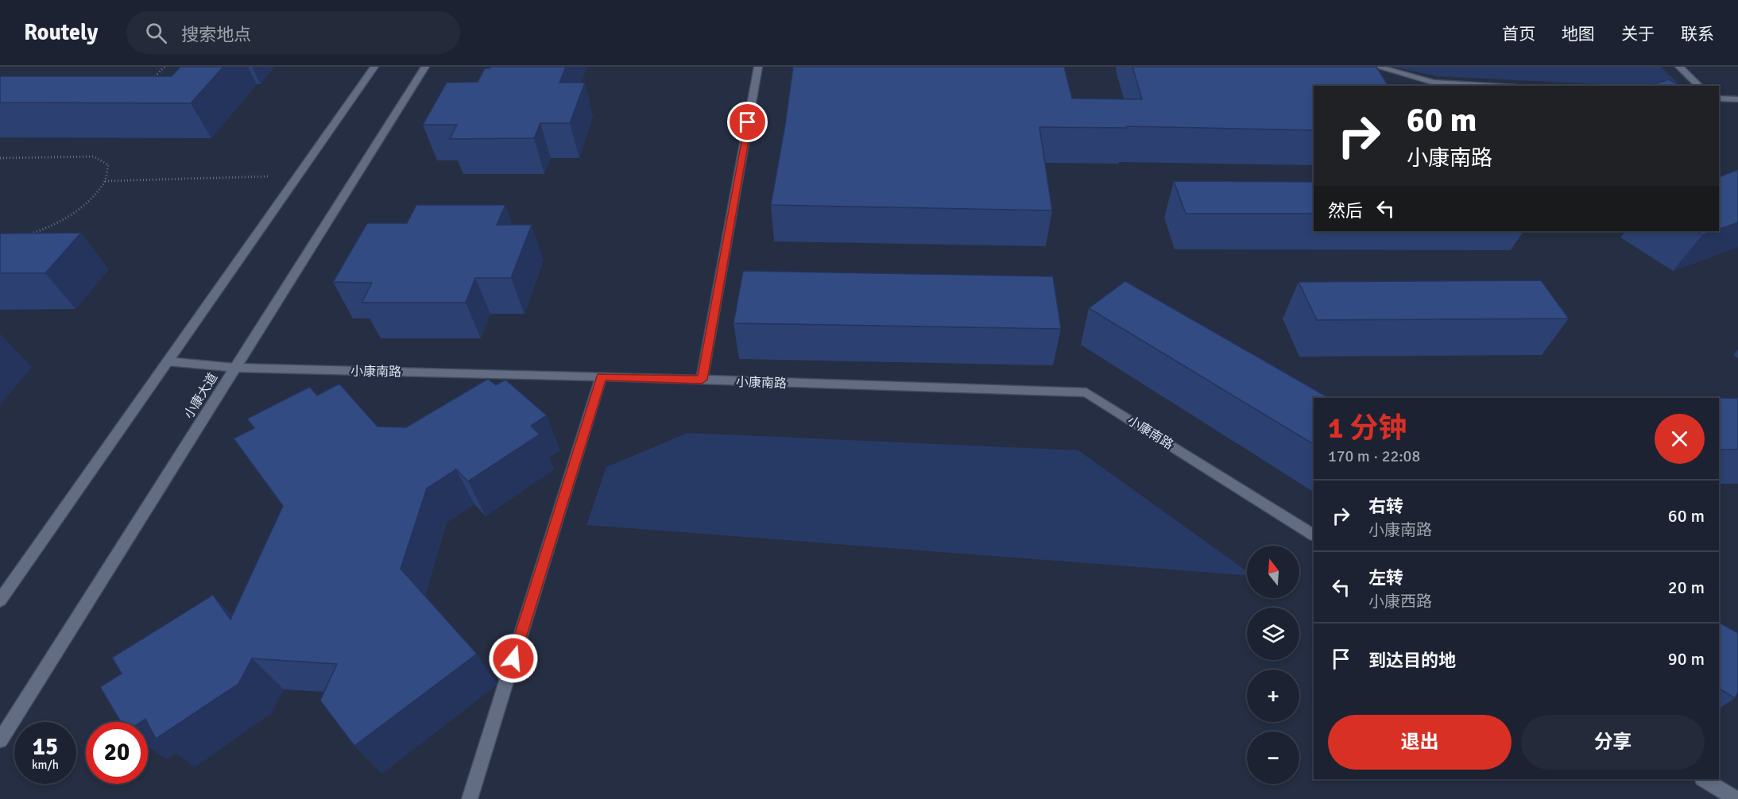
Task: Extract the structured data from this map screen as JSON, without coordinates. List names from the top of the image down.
{
  "streets": {
    "main road": ["小康南路", "小康大道"]
  },
  "crossings": [
    ["小康南路", "小康大道"]
  ],
  "north": "top",
  "page": {
    "header": "Routely",
    "search": "搜索地点",
    "nav": [
      "首页",
      "地图",
      "关于",
      "联系"
    ],
    "turn": ["60 m", "小康南路"],
    "then": "然后",
    "heading": ["1 分钟", "170 m · 22:08"],
    "list": [
      {
        "name": "右转",
        "note": "小康南路",
        "value": "60 m"
      },
      {
        "name": "左转",
        "note": "小康西路",
        "value": "20 m"
      },
      {
        "name": "到达目的地",
        "value": "90 m"
      }
    ],
    "map_buttons": ["+", "−"],
    "buttons": ["退出", "分享"],
    "speed": "15 km/h",
    "limit": "20"
  }
}
